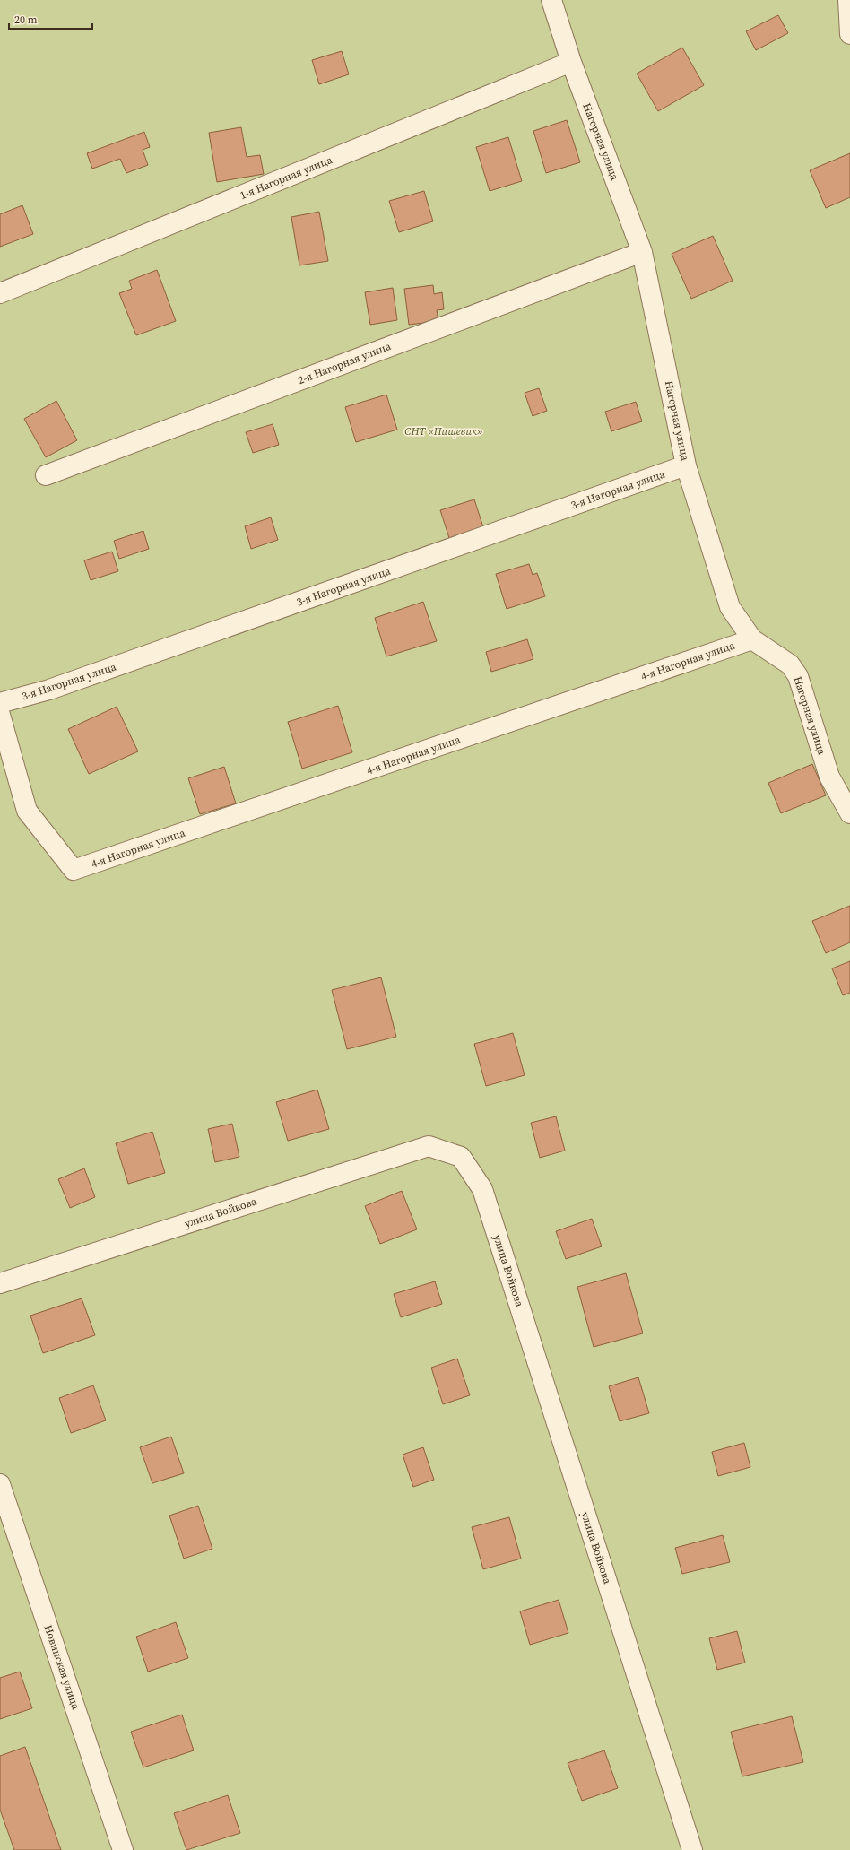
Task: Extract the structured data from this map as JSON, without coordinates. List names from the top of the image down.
{
  "streets": {
    "street": [
      "Нагорная улица",
      "1-я Нагорная улица",
      "2-я Нагорная улица",
      "3-я Нагорная улица",
      "4-я Нагорная улица",
      "улица Войкова",
      "Новинская улица"
    ]
  },
  "crossings": [
    ["Нагорная улица", "1-я Нагорная улица"],
    ["Нагорная улица", "2-я Нагорная улица"],
    ["Нагорная улица", "3-я Нагорная улица"],
    ["Нагорная улица", "4-я Нагорная улица"]
  ],
  "parks": ["СНТ «Пищевик»"],
  "scale_bar": "20 m"
}
